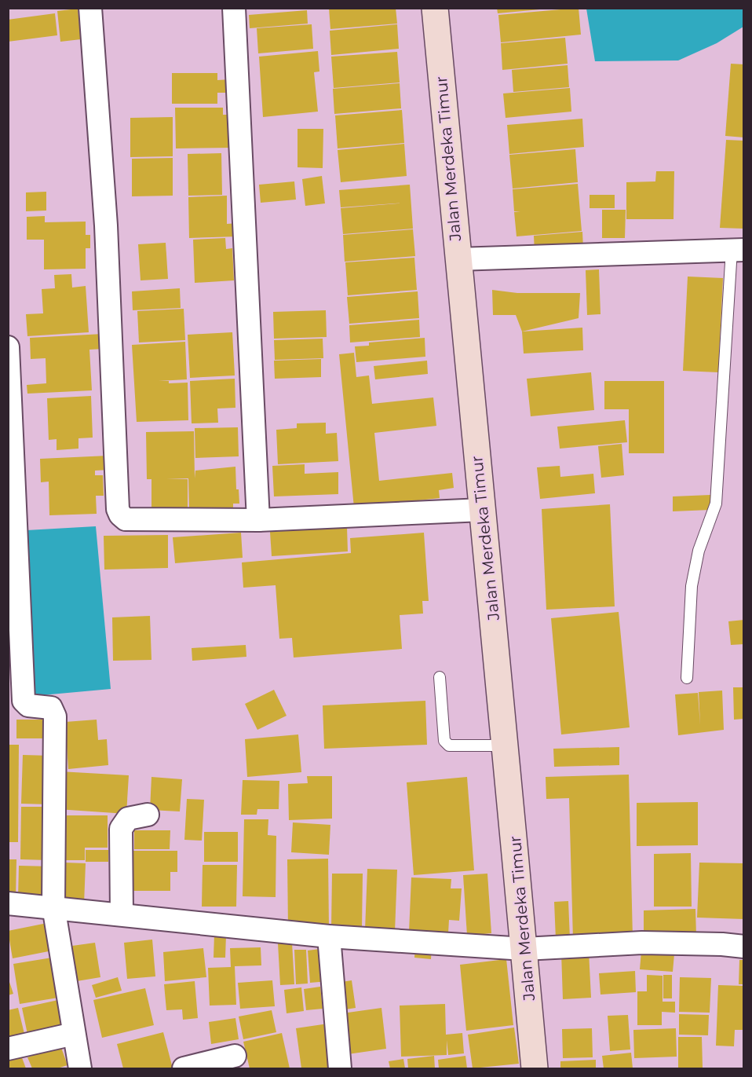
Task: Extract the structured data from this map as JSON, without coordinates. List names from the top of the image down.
{
  "streets": {
    "main road": ["Jalan Merdeka Timur"]
  }
}
